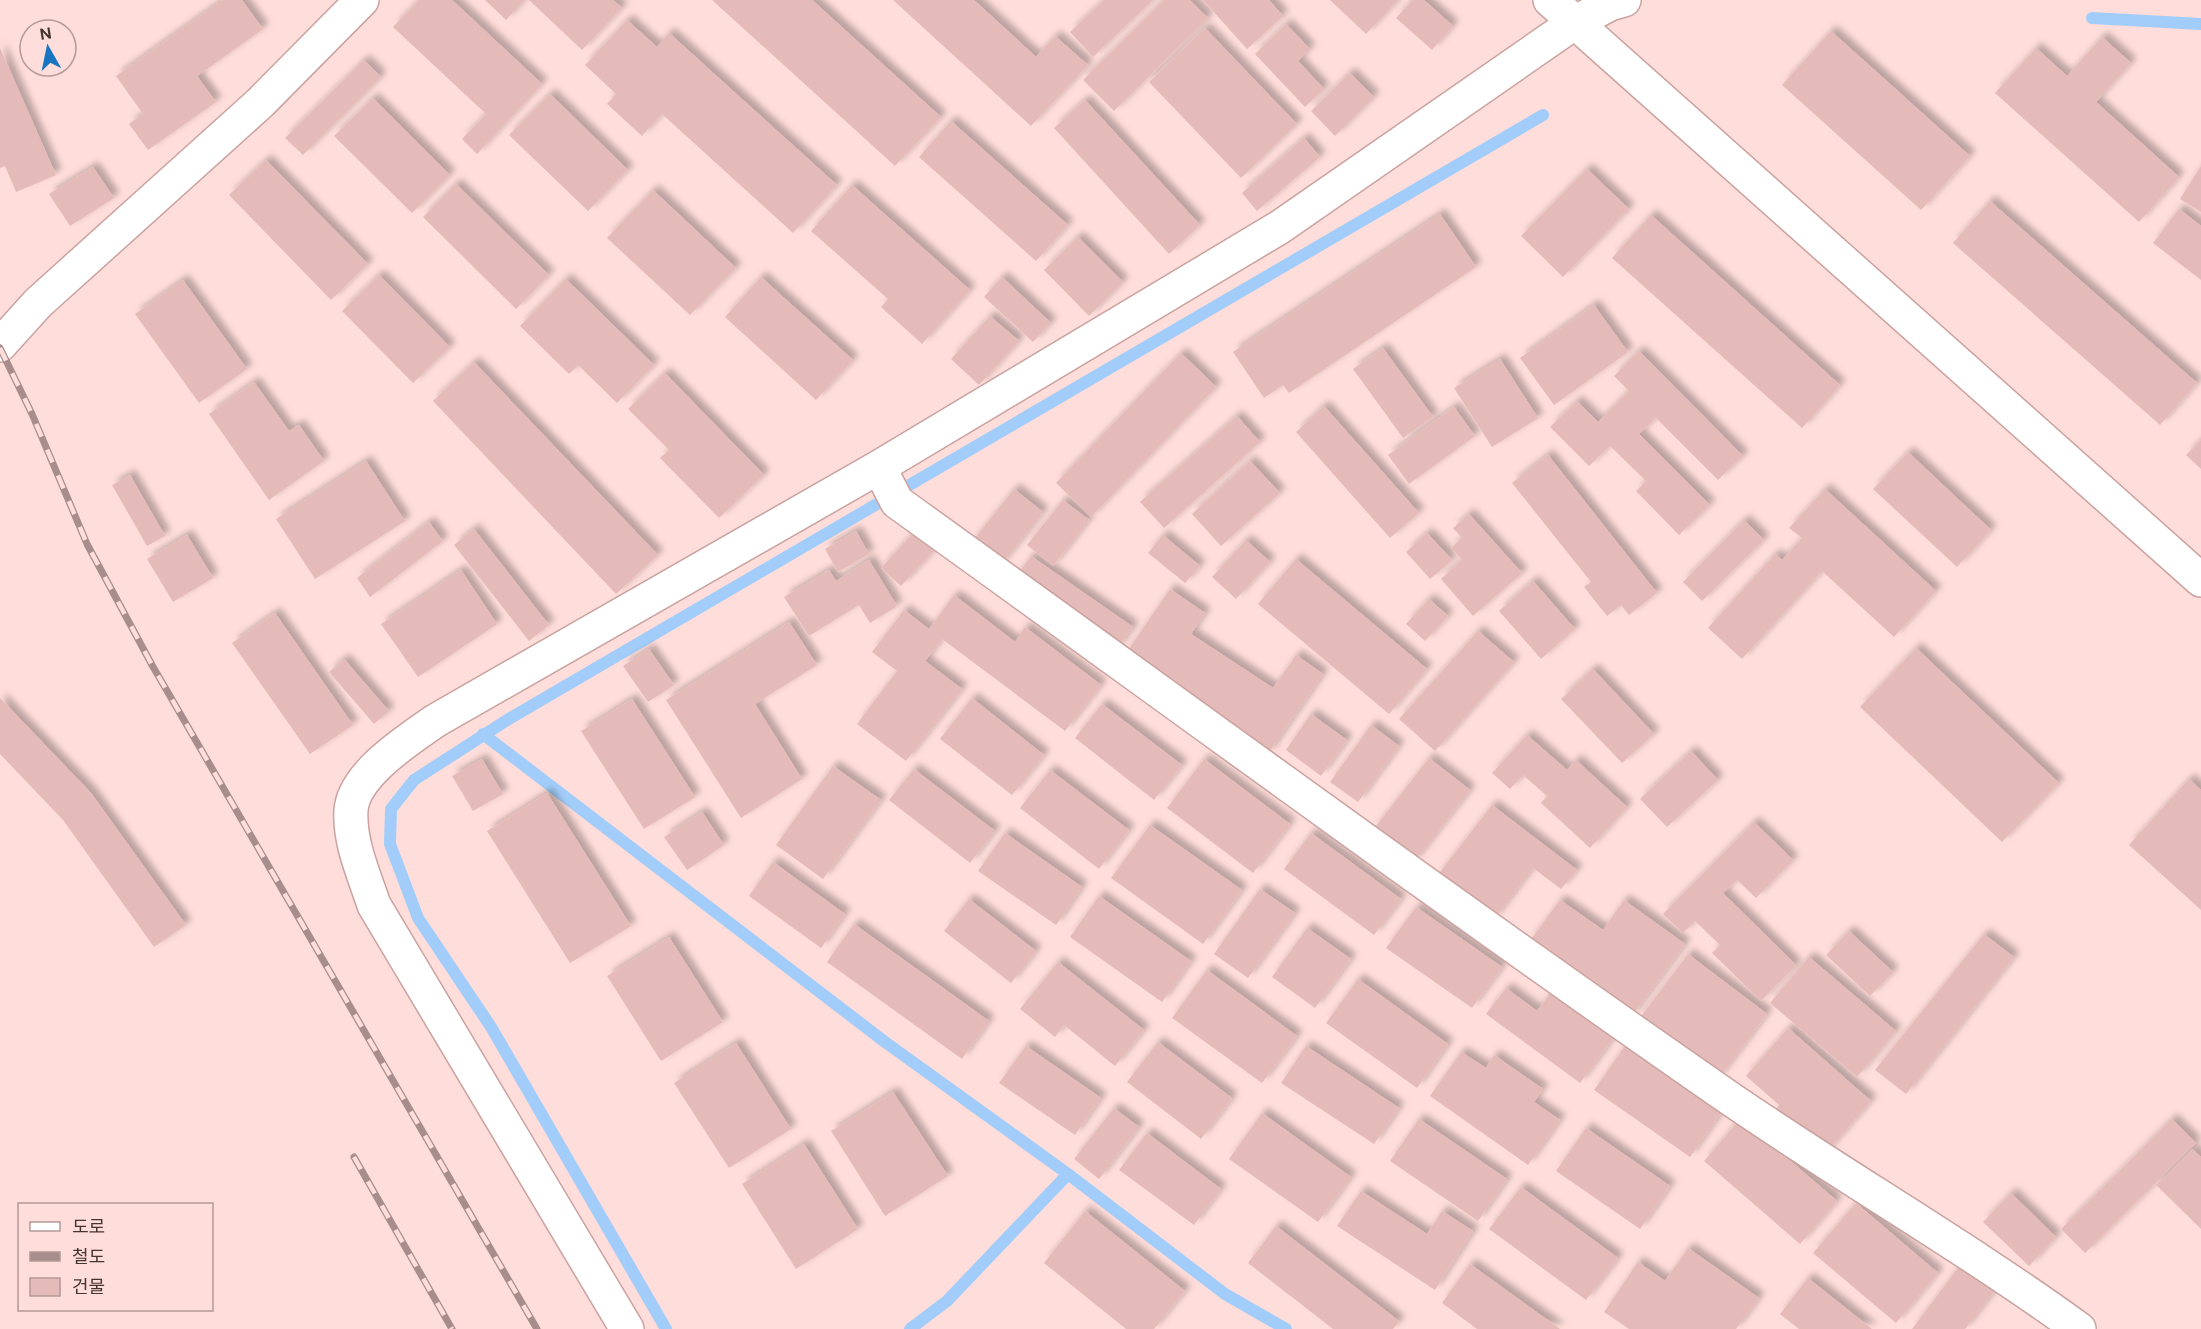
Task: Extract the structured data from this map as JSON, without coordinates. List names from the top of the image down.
{
  "legend": ["도로", "철도", "건물"],
  "north": "top"
}
